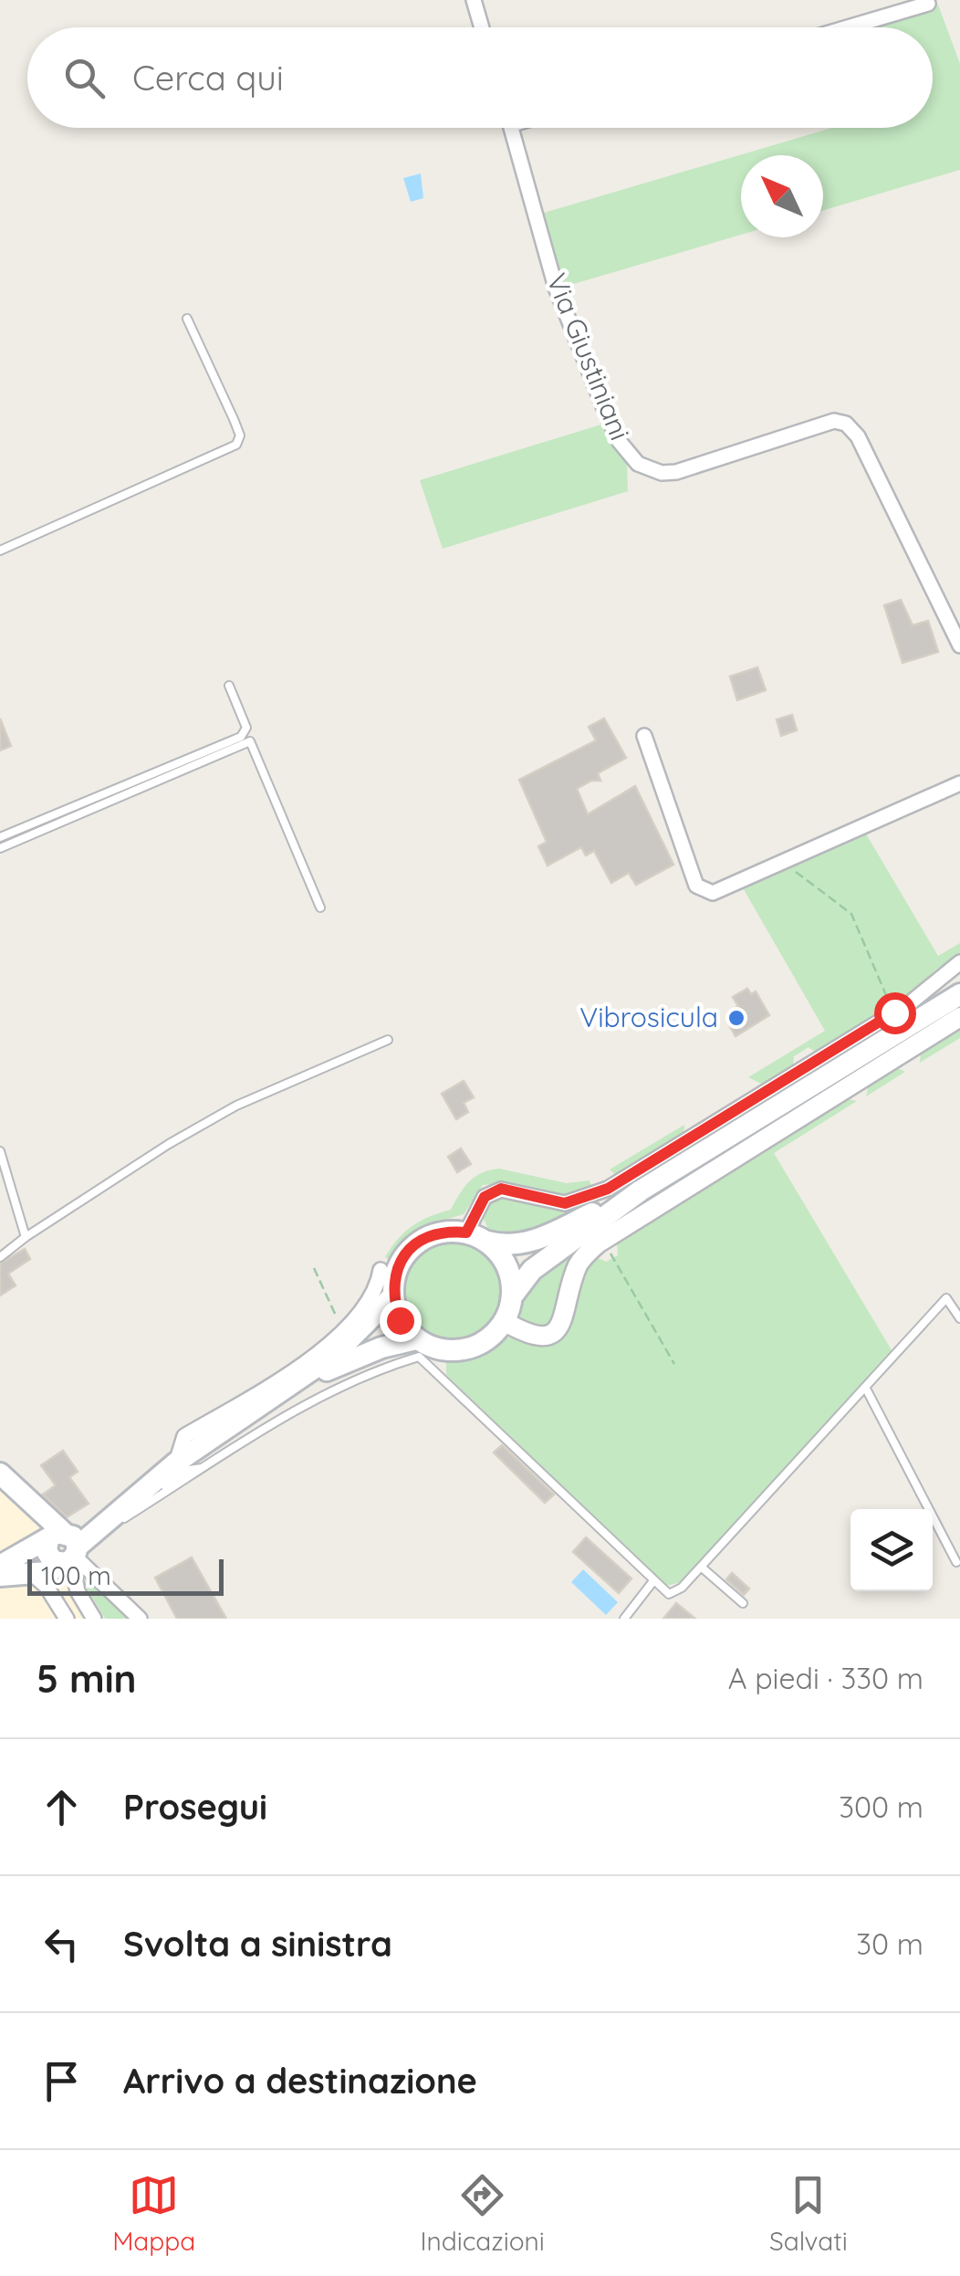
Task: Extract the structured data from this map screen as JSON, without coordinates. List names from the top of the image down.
{
  "streets": {
    "street": ["Via Giustiniani"]
  },
  "places": ["Vibrosicula"],
  "scale_bar": "100 m",
  "north": "top left",
  "page": {
    "search": "Cerca qui",
    "scale": "100 m",
    "heading": ["5 min", "A piedi · 330 m"],
    "list": [
      ["Prosegui", "300 m"],
      ["Svolta a sinistra", "30 m"],
      "Arrivo a destinazione"
    ],
    "nav": ["Mappa", "Indicazioni", "Salvati"]
  }
}
